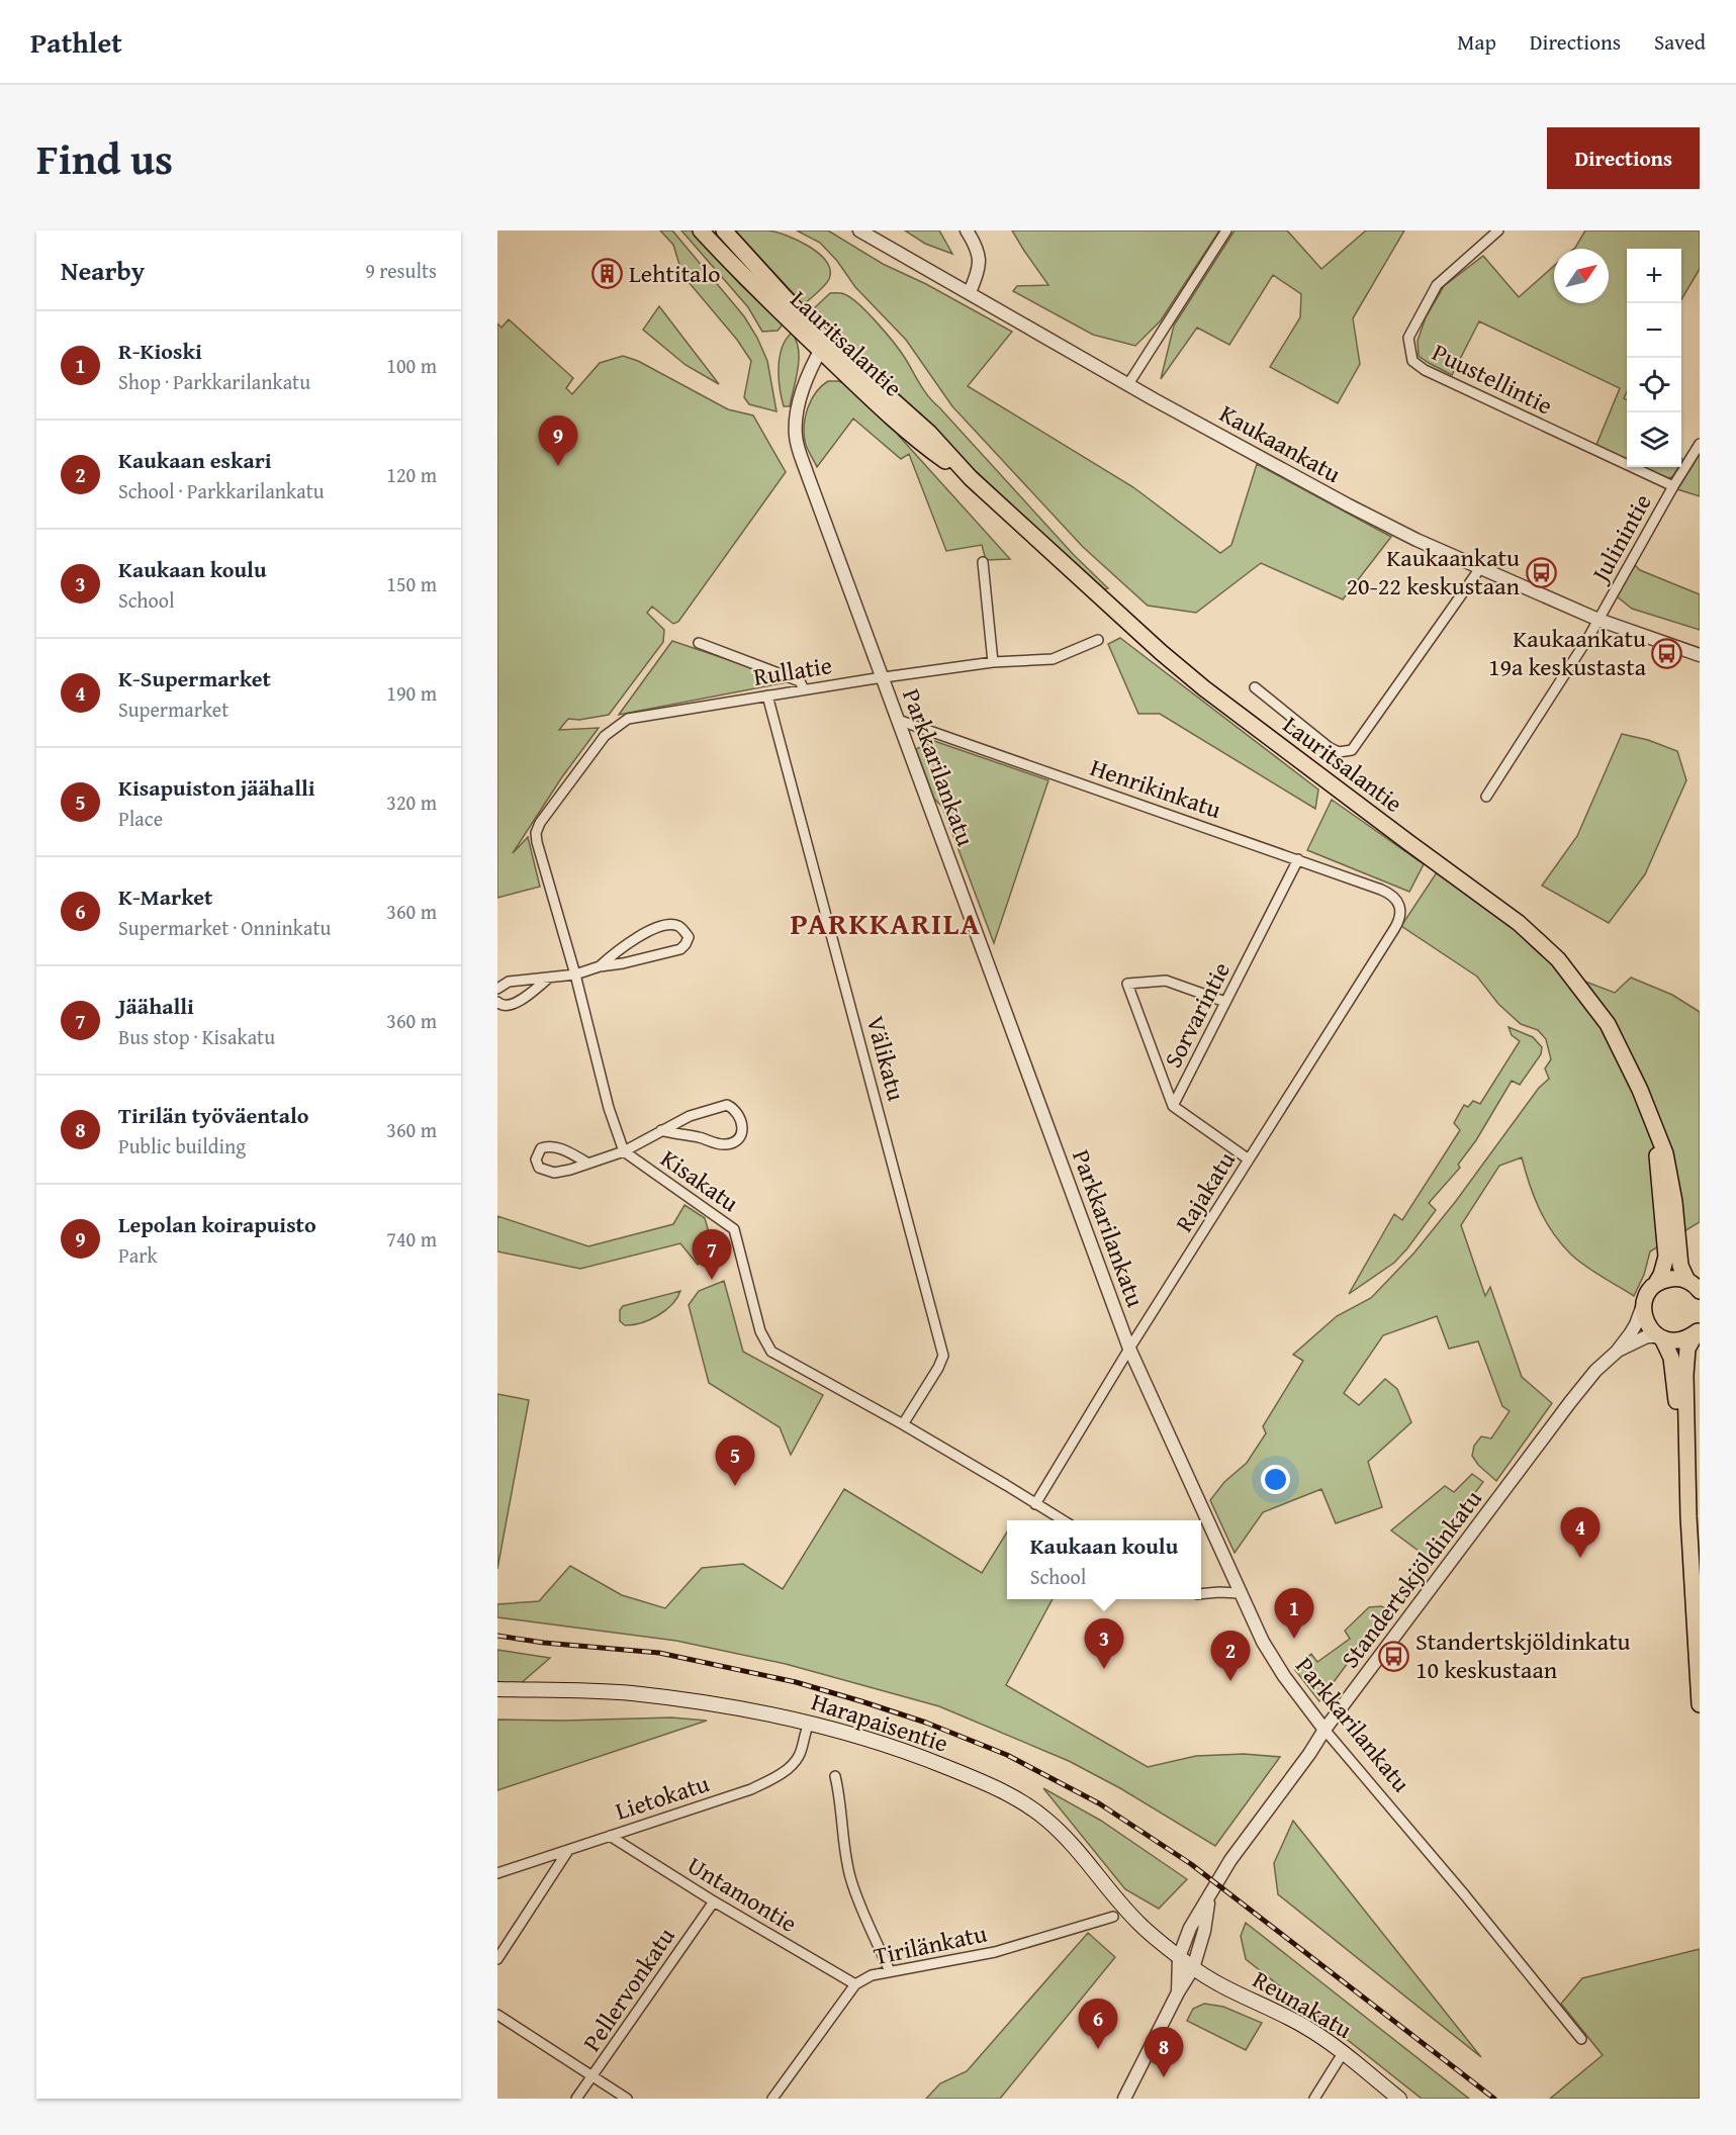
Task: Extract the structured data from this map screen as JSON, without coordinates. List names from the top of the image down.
{
  "streets": {
    "main road": ["Lauritsalantie", "Harapaisentie", "Reunakatu"],
    "street": [
      "Puustellintie",
      "Kaukaankatu",
      "Julinintie",
      "Rullatie",
      "Parkkarilankatu",
      "Henrikinkatu",
      "Sorvarintie",
      "Välikatu",
      "Kisakatu",
      "Rajakatu",
      "Standertskjöldinkatu",
      "Lietokatu",
      "Untamontie",
      "Tirilänkatu",
      "Pellervonkatu"
    ]
  },
  "crossings": [
    ["Lauritsalantie", "Parkkarilankatu"],
    ["Lauritsalantie", "Standertskjöldinkatu"],
    ["Puustellintie", "Julinintie"],
    ["Kaukaankatu", "Julinintie"],
    ["Rullatie", "Parkkarilankatu"],
    ["Rullatie", "Välikatu"],
    ["Rullatie", "Kisakatu"],
    ["Parkkarilankatu", "Henrikinkatu"],
    ["Parkkarilankatu", "Rajakatu"],
    ["Parkkarilankatu", "Standertskjöldinkatu"],
    ["Henrikinkatu", "Sorvarintie"],
    ["Henrikinkatu", "Rajakatu"],
    ["Sorvarintie", "Rajakatu"],
    ["Välikatu", "Kisakatu"],
    ["Kisakatu", "Rajakatu"],
    ["Standertskjöldinkatu", "Harapaisentie"],
    ["Standertskjöldinkatu", "Reunakatu"],
    ["Harapaisentie", "Lietokatu"],
    ["Harapaisentie", "Reunakatu"],
    ["Lietokatu", "Untamontie"],
    ["Untamontie", "Tirilänkatu"],
    ["Untamontie", "Pellervonkatu"]
  ],
  "districts": ["PARKKARILA"],
  "places": {
    "building": ["Lehtitalo"],
    "bus stop": ["Kaukaankatu 20-22 keskustaan", "Kaukaankatu 19a keskustasta", "Standertskjöldinkatu 10 keskustaan"]
  },
  "north": "top right",
  "page": {
    "header": "Pathlet",
    "nav": ["Map", "Directions", "Saved"],
    "title": "Find us",
    "buttons": "Directions",
    "heading": ["Nearby", "9 results"],
    "map_buttons": ["+", "−"],
    "list": [
      {
        "mark": "1",
        "name": "R-Kioski",
        "note": "Shop · Parkkarilankatu",
        "value": "100 m"
      },
      {
        "mark": "2",
        "name": "Kaukaan eskari",
        "note": "School · Parkkarilankatu",
        "value": "120 m"
      },
      {
        "mark": "3",
        "name": "Kaukaan koulu",
        "note": "School",
        "value": "150 m"
      },
      {
        "mark": "4",
        "name": "K-Supermarket",
        "note": "Supermarket",
        "value": "190 m"
      },
      {
        "mark": "5",
        "name": "Kisapuiston jäähalli",
        "note": "Place",
        "value": "320 m"
      },
      {
        "mark": "6",
        "name": "K-Market",
        "note": "Supermarket · Onninkatu",
        "value": "360 m"
      },
      {
        "mark": "7",
        "name": "Jäähalli",
        "note": "Bus stop · Kisakatu",
        "value": "360 m"
      },
      {
        "mark": "8",
        "name": "Tirilän työväentalo",
        "note": "Public building",
        "value": "360 m"
      },
      {
        "mark": "9",
        "name": "Lepolan koirapuisto",
        "note": "Park",
        "value": "740 m"
      }
    ],
    "pins": [
      "9",
      "7",
      "5",
      "4",
      "1",
      "3",
      "2",
      "6",
      "8"
    ],
    "popup": ["Kaukaan koulu", "School"]
  }
}
